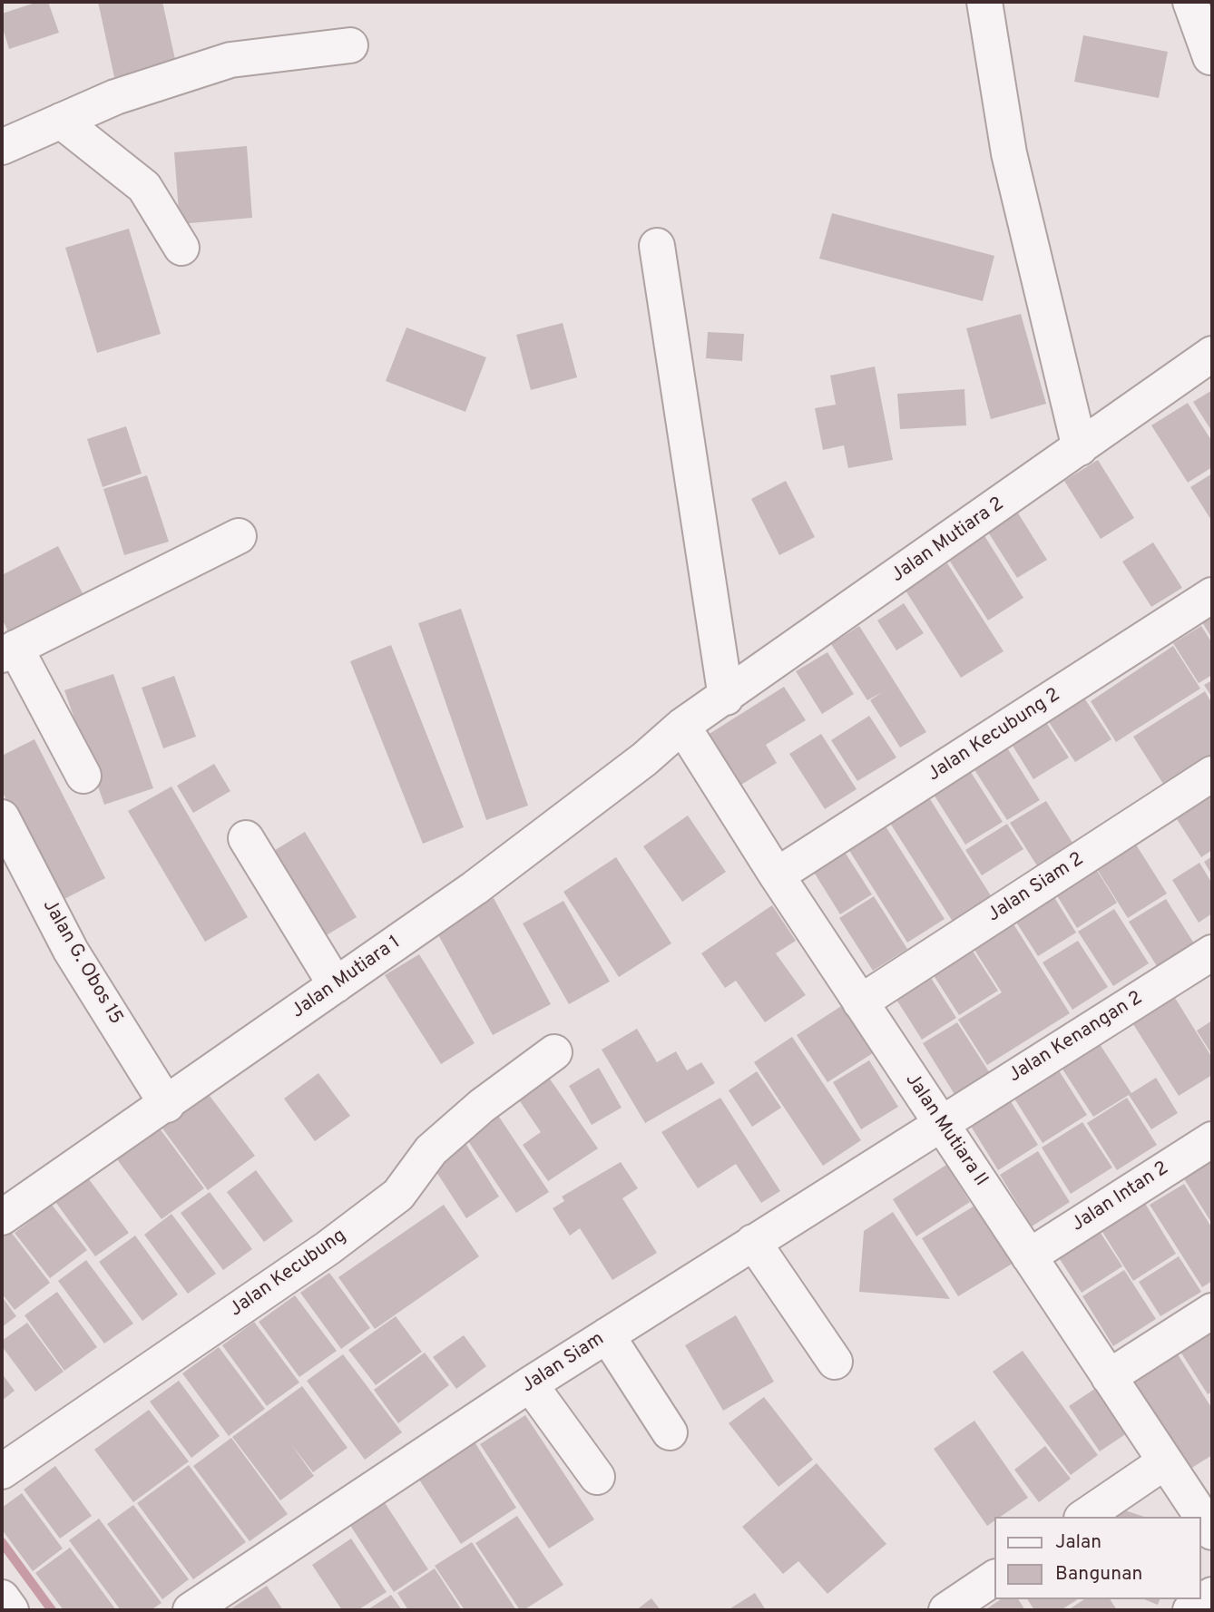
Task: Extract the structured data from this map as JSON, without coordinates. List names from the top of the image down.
{
  "streets": {
    "street": [
      "Jalan Mutiara 2",
      "Jalan Kecubung 2",
      "Jalan Siam 2",
      "Jalan G. Obos 15",
      "Jalan Mutiara 1",
      "Jalan Kenangan 2",
      "Jalan Mutiara II",
      "Jalan Intan 2",
      "Jalan Kecubung",
      "Jalan Siam"
    ]
  },
  "crossings": [
    ["Jalan Mutiara 2", "Jalan Mutiara 1"],
    ["Jalan Mutiara 2", "Jalan Mutiara II"],
    ["Jalan Kecubung 2", "Jalan Mutiara II"],
    ["Jalan Siam 2", "Jalan Mutiara II"],
    ["Jalan G. Obos 15", "Jalan Mutiara 1"],
    ["Jalan Mutiara 1", "Jalan Mutiara II"],
    ["Jalan Kenangan 2", "Jalan Mutiara II"],
    ["Jalan Kenangan 2", "Jalan Siam"],
    ["Jalan Mutiara II", "Jalan Intan 2"],
    ["Jalan Mutiara II", "Jalan Siam"]
  ],
  "legend": ["Jalan", "Bangunan"]
}
